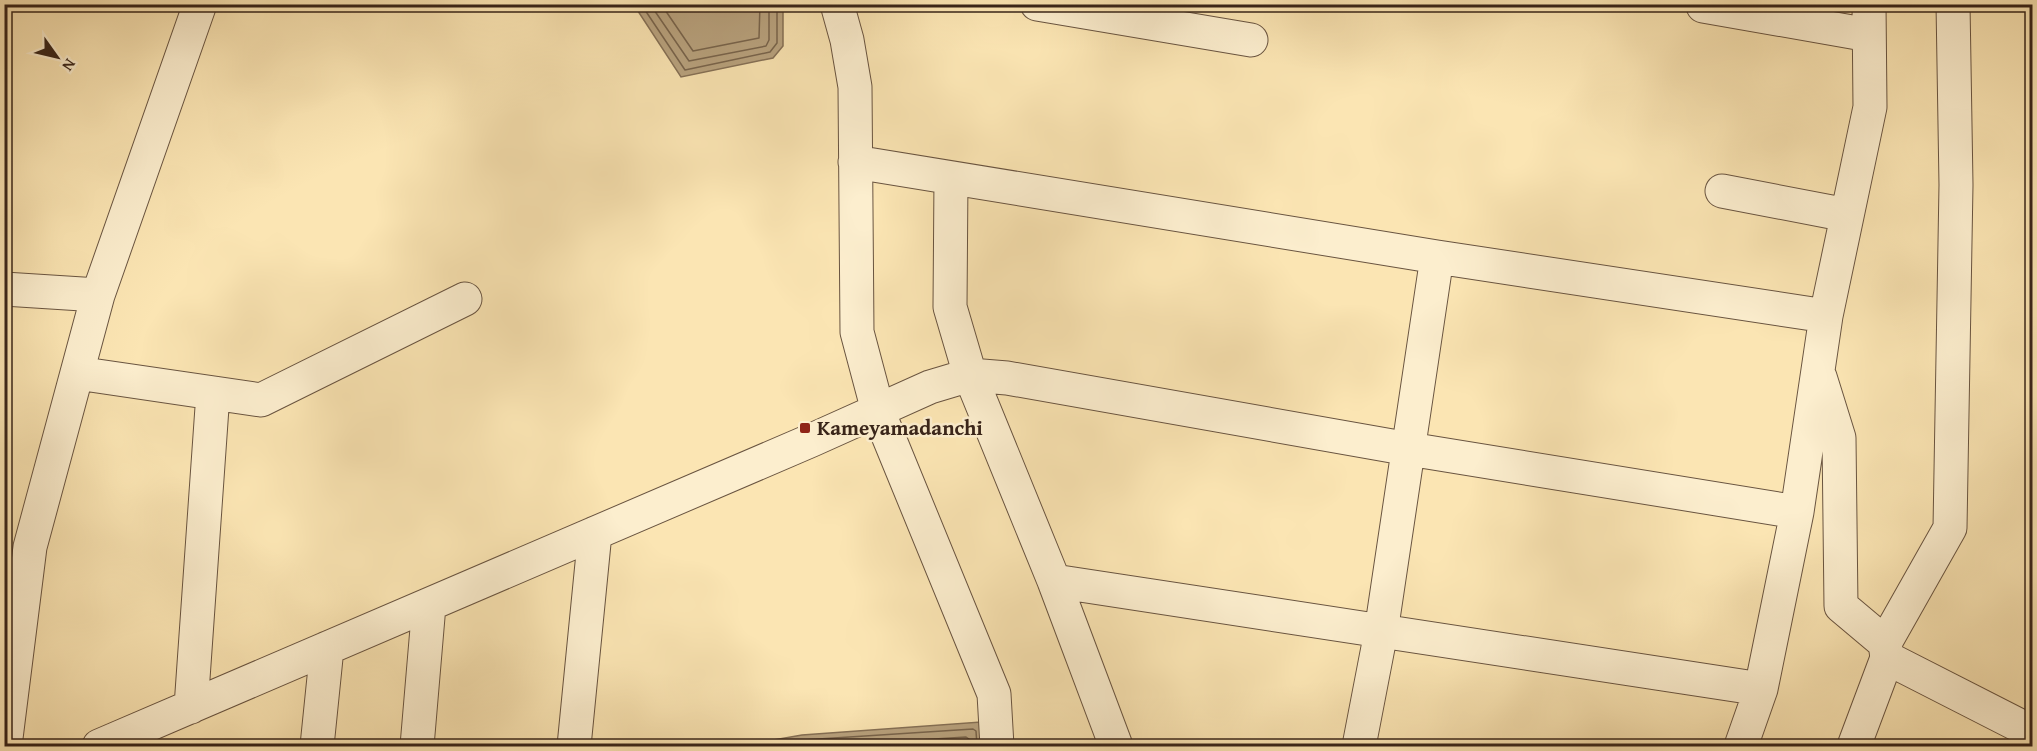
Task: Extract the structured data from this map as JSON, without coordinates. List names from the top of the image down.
{
  "places": {
    "transit": ["Kameyamadanchi"]
  },
  "north": "bottom right"
}
